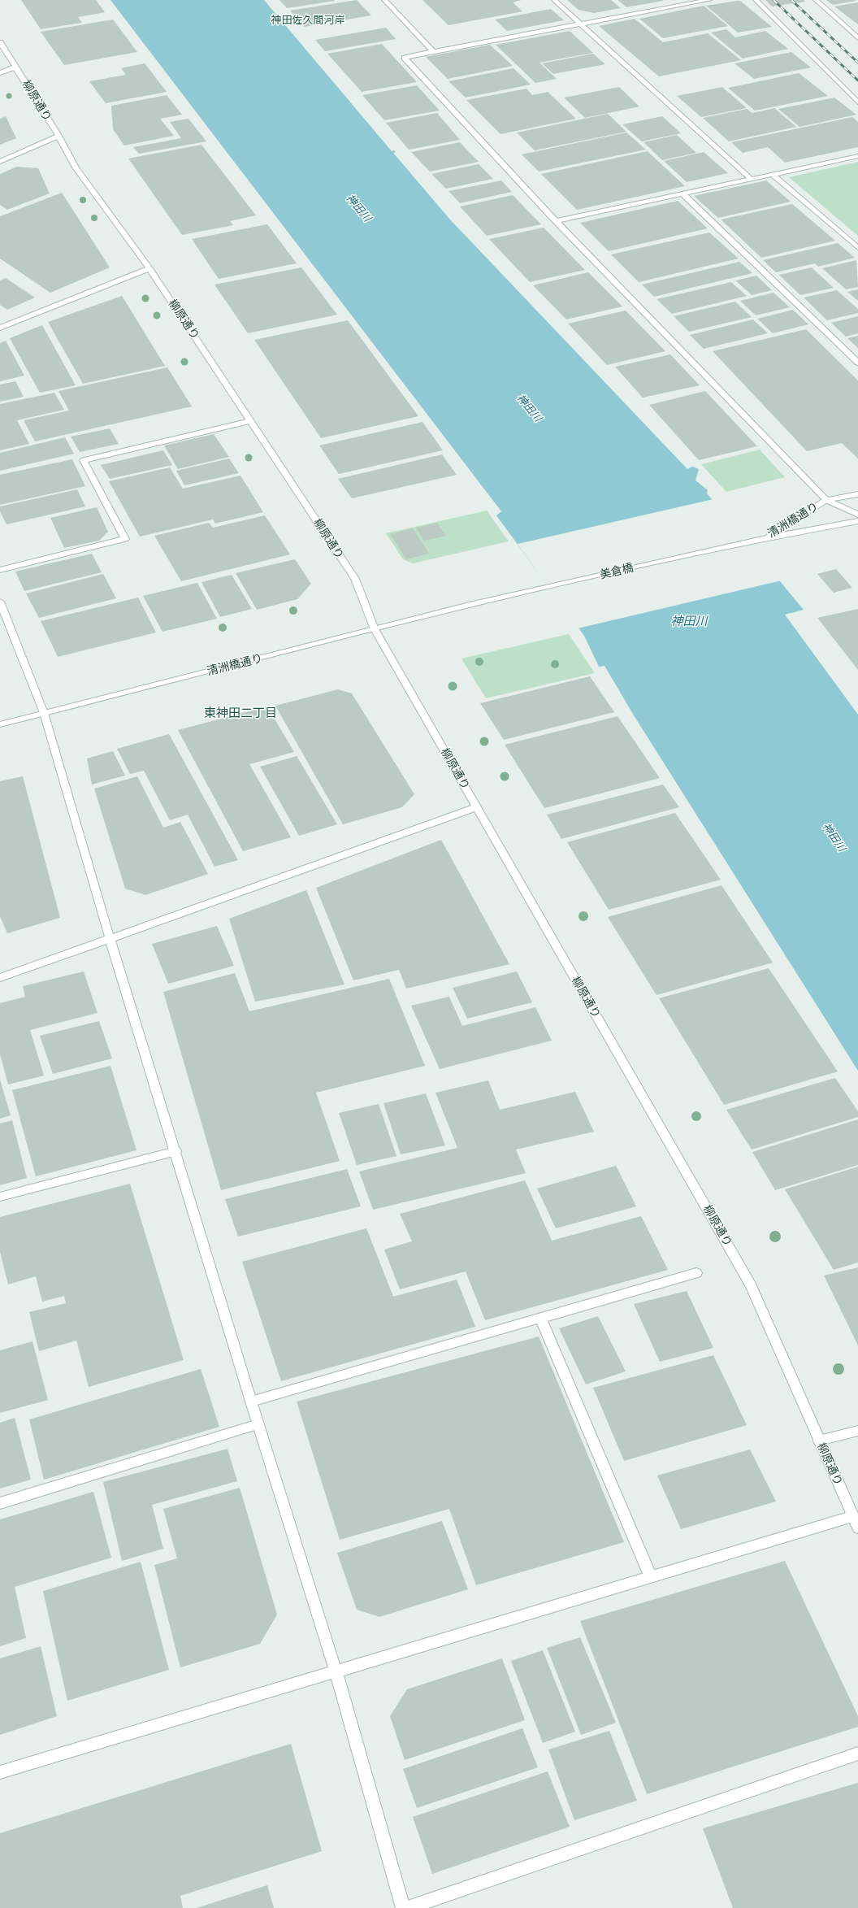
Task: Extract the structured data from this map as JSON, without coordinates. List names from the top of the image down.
{
  "streets": {
    "street": ["柳原通り", "清洲橋通り", "美倉橋"]
  },
  "crossings": [
    ["柳原通り", "清洲橋通り"],
    ["清洲橋通り", "美倉橋"]
  ],
  "districts": ["神田佐久間河岸", "東神田二丁目"],
  "water": ["神田川"]
}
